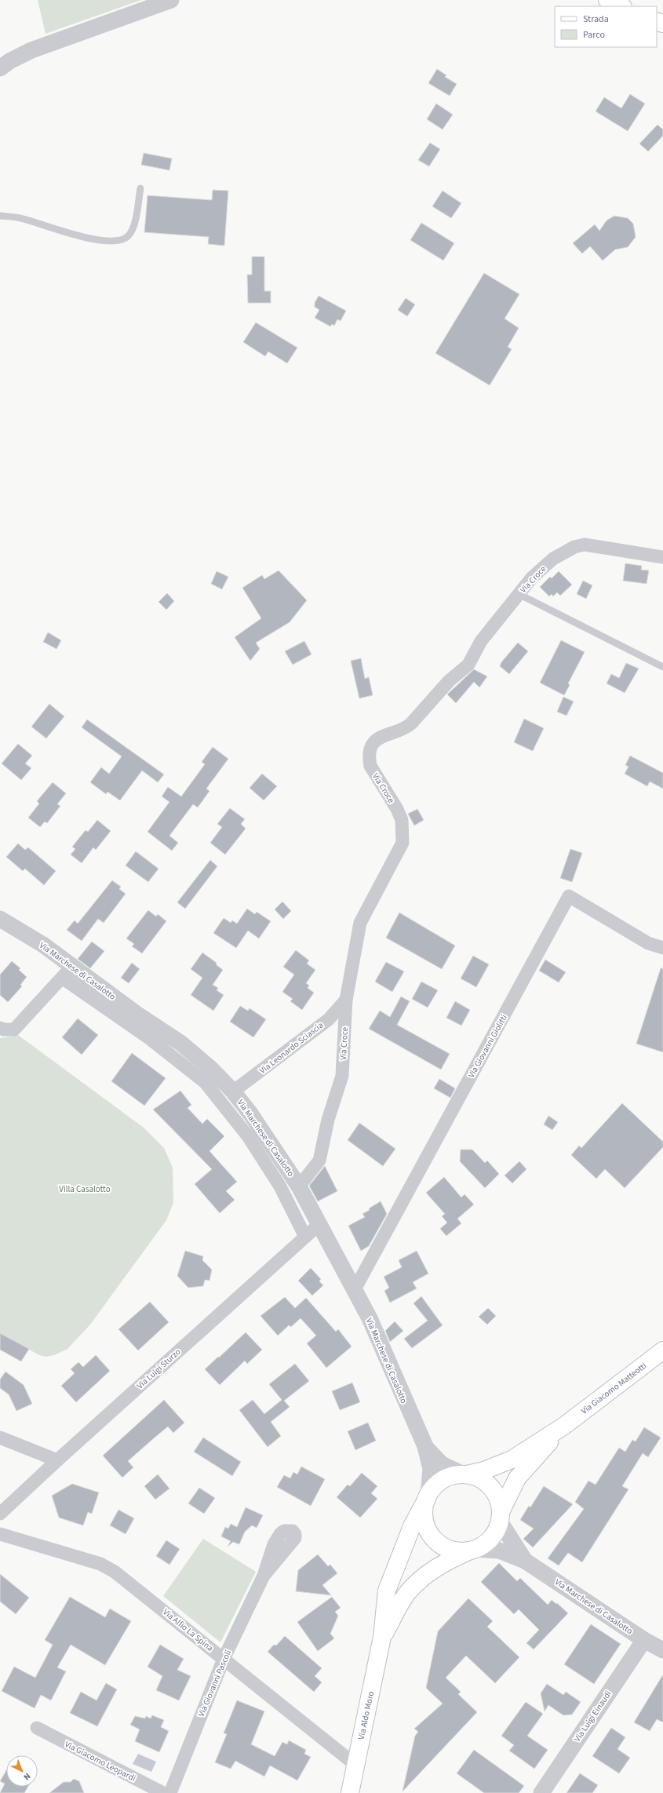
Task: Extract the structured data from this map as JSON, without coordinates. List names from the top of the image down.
{
  "streets": {
    "main road": ["Via Giacomo Matteotti", "Via Aldo Moro"],
    "street": [
      "Via Croce",
      "Via Marchese di Casalotto",
      "Via Giovanni Giolitti",
      "Via Leonardo Sciascia",
      "Via Luigi Sturzo",
      "Via Alfio La Spina",
      "Via Giovanni Pascoli",
      "Via Luigi Einaudi",
      "Via Giacomo Leopardi"
    ]
  },
  "crossings": [
    ["Via Croce", "Via Marchese di Casalotto"],
    ["Via Croce", "Via Leonardo Sciascia"],
    ["Via Marchese di Casalotto", "Via Giovanni Giolitti"],
    ["Via Marchese di Casalotto", "Via Leonardo Sciascia"],
    ["Via Marchese di Casalotto", "Via Luigi Sturzo"],
    ["Via Marchese di Casalotto", "Via Luigi Einaudi"],
    ["Via Alfio La Spina", "Via Giovanni Pascoli"],
    ["Via Alfio La Spina", "Via Aldo Moro"]
  ],
  "parks": ["Villa Casalotto"],
  "legend": ["Strada", "Parco"],
  "north": "bottom right"
}
